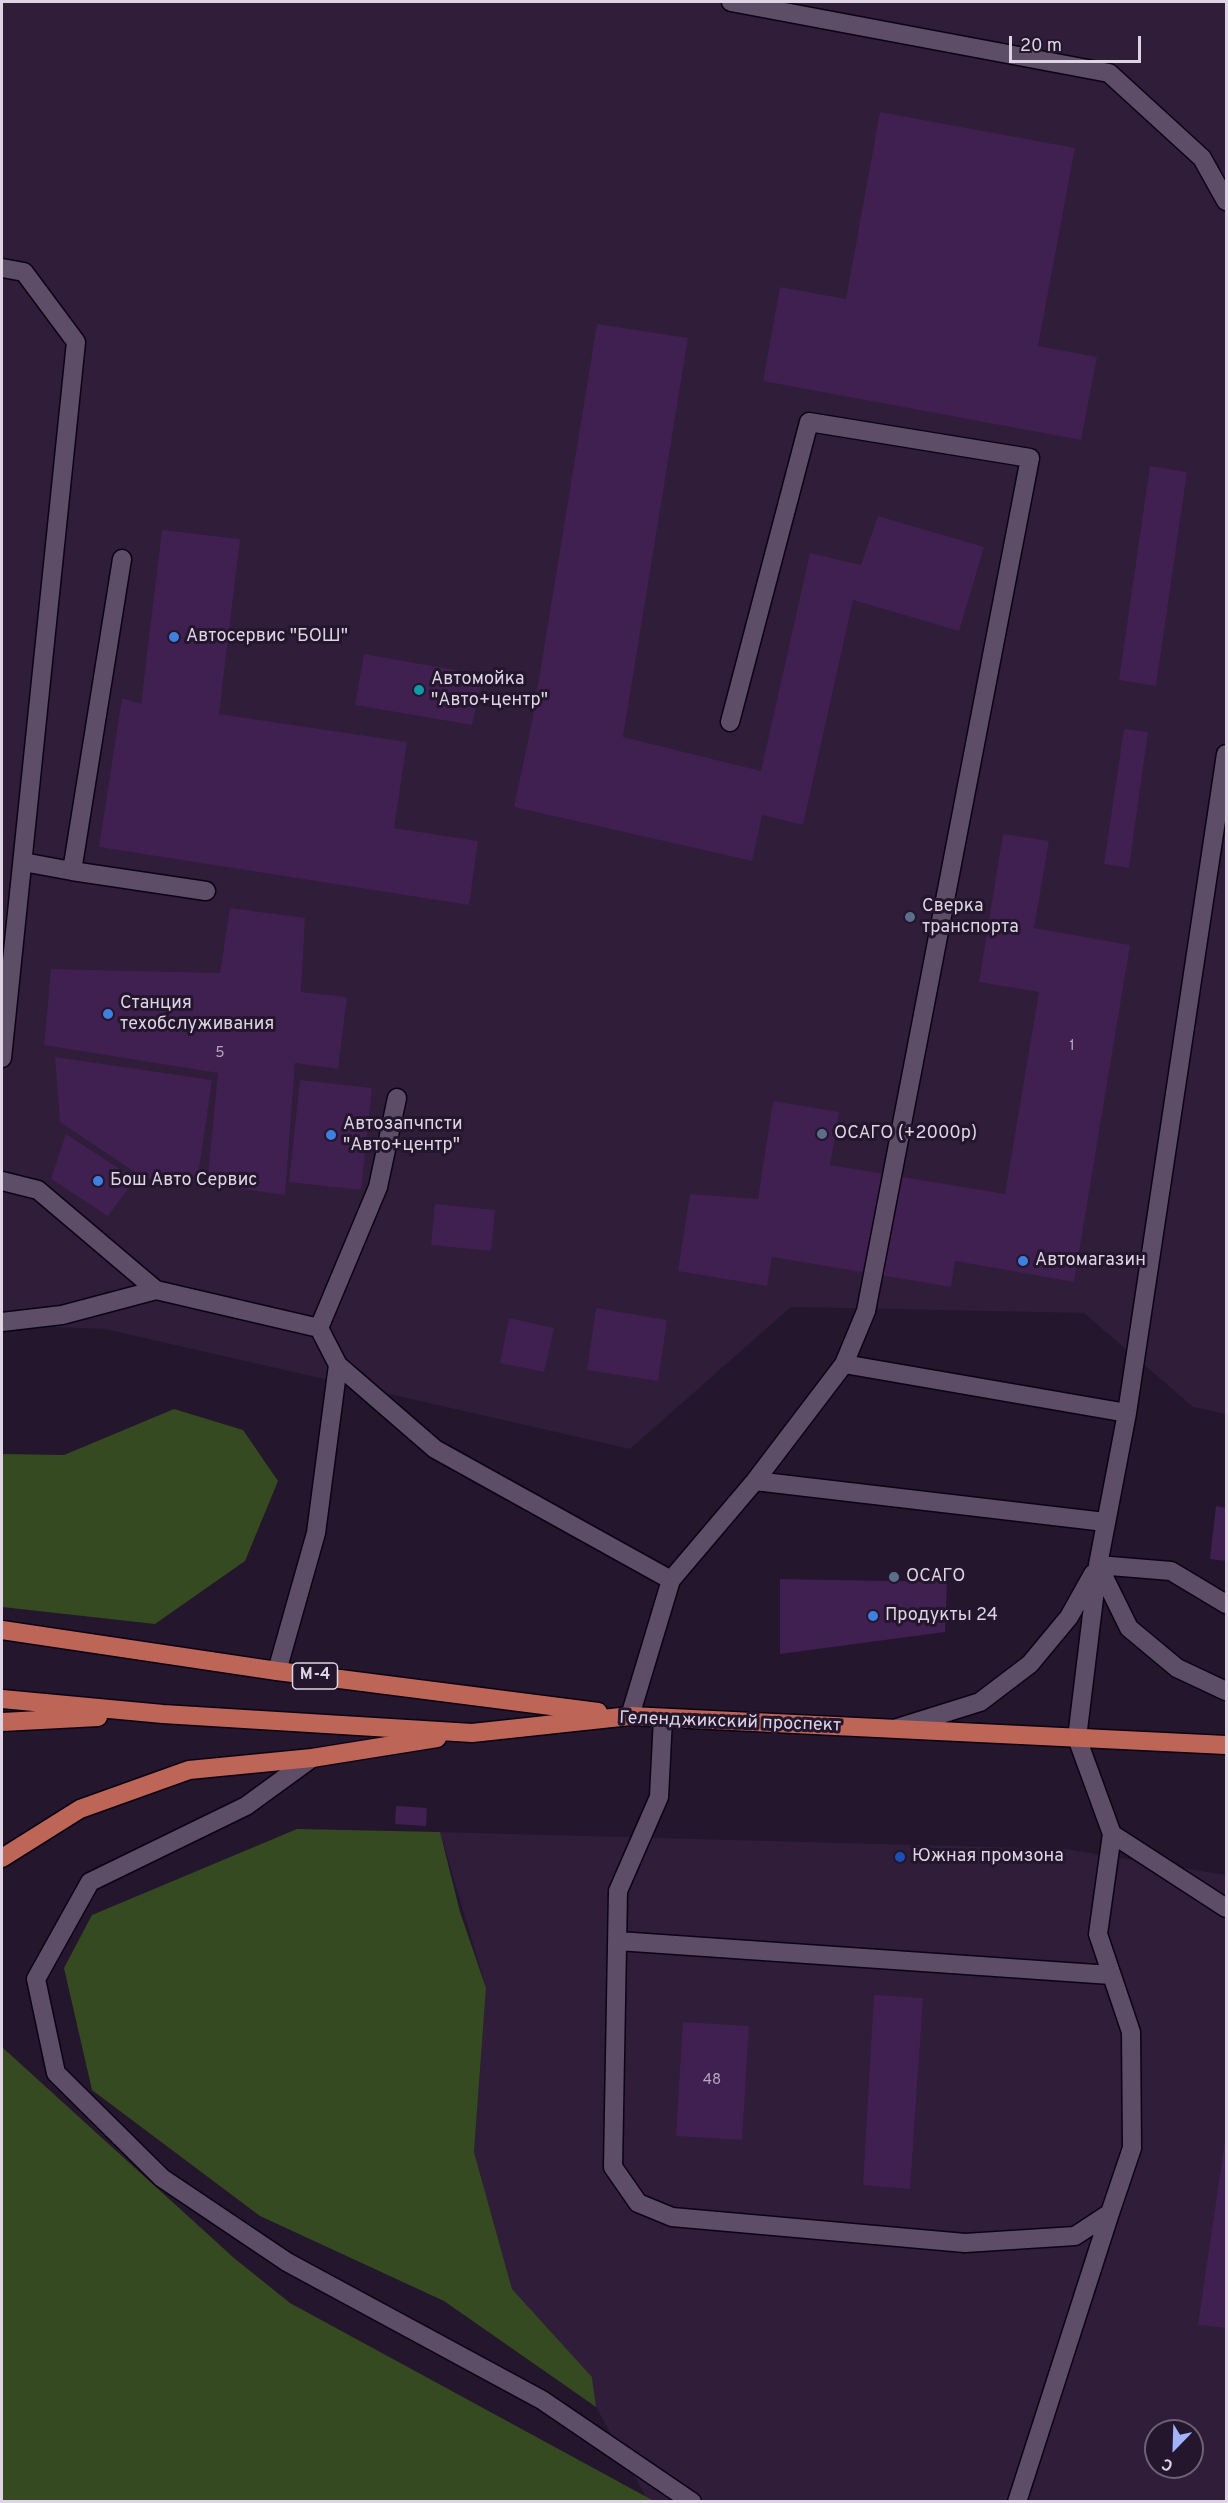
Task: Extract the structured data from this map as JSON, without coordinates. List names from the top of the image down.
{
  "streets": {
    "main road": ["М-4", "Геленджикский проспект"]
  },
  "crossings": [
    ["М-4", "Геленджикский проспект"]
  ],
  "places": [
    "Автосервис \"БОШ\"",
    "Автомойка \"Авто+центр\"",
    "Сверка транспорта",
    "Станция техобслуживания",
    "ОСАГО (+2000р)",
    "Автозапчпсти \"Авто+центр\"",
    "Бош Авто Сервис",
    "Автомагазин",
    "ОСАГО",
    "Продукты 24",
    "Южная промзона"
  ],
  "house_numbers": ["1", "5", "48"],
  "scale_bar": "20 m",
  "north": "bottom left"
}
